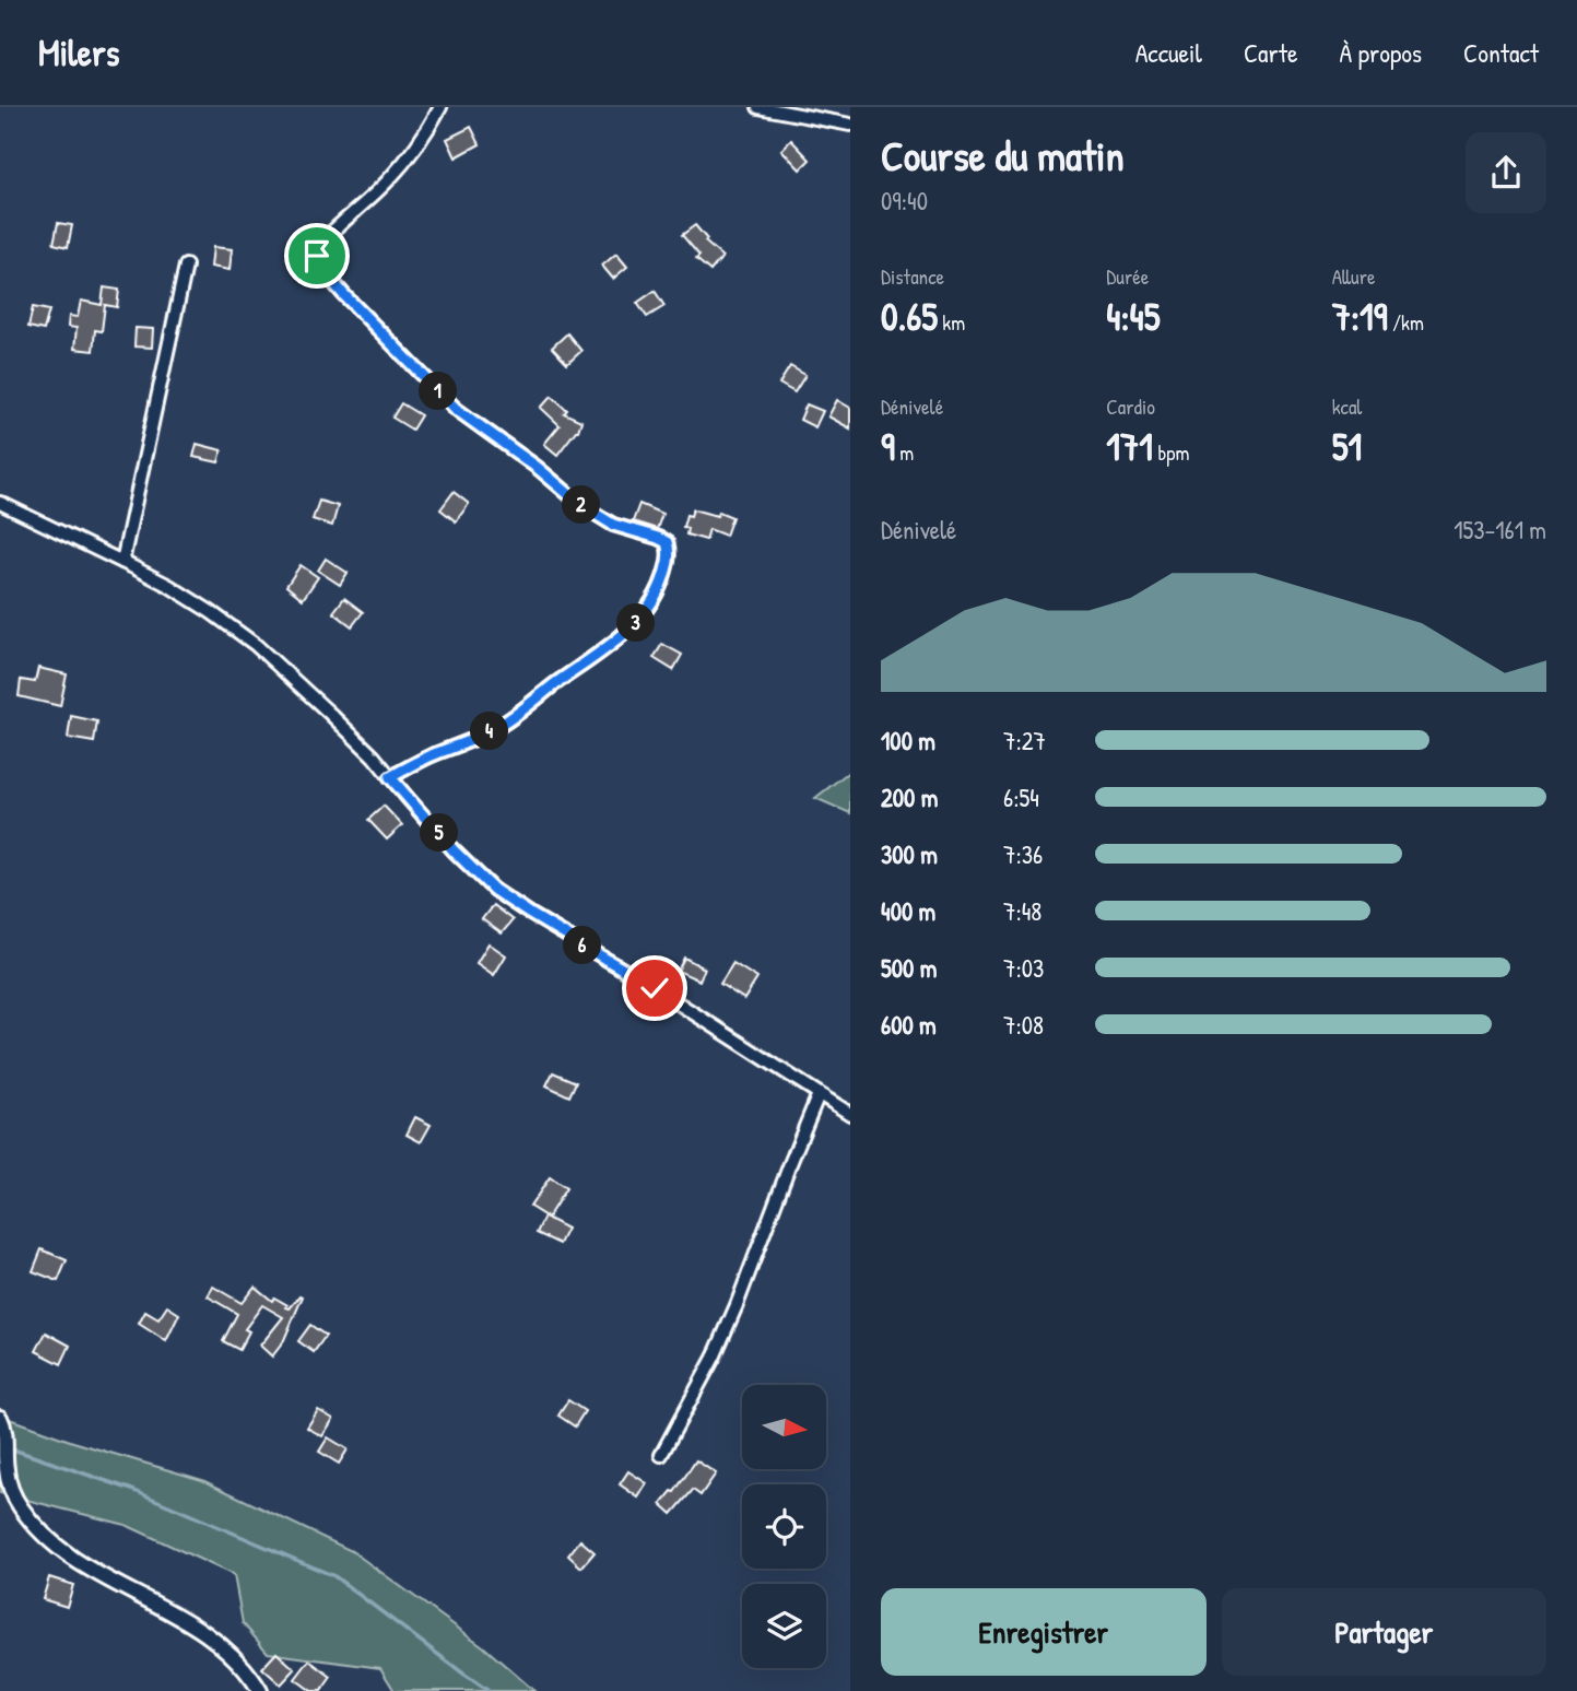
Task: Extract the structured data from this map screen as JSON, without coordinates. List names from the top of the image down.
{
  "north": "right",
  "page": {
    "header": "Milers",
    "nav": [
      "Accueil",
      "Carte",
      "À propos",
      "Contact"
    ],
    "heading": ["Course du matin", "09:40"],
    "stats": [
      ["Distance", "0.65 km"],
      ["Durée", "4:45"],
      ["Allure", "7:19 /km"],
      ["Dénivelé", "9 m"],
      ["Cardio", "171 bpm"],
      ["kcal", "51"]
    ],
    "pins": [
      "1",
      "2",
      "3",
      "4",
      "5",
      "6"
    ],
    "chart": ["Dénivelé", "153–161 m"],
    "list": [
      {
        "name": "100 m",
        "note": "7:27"
      },
      {
        "name": "200 m",
        "note": "6:54"
      },
      {
        "name": "300 m",
        "note": "7:36"
      },
      {
        "name": "400 m",
        "note": "7:48"
      },
      {
        "name": "500 m",
        "note": "7:03"
      },
      {
        "name": "600 m",
        "note": "7:08"
      }
    ],
    "buttons": ["Enregistrer", "Partager"]
  }
}
